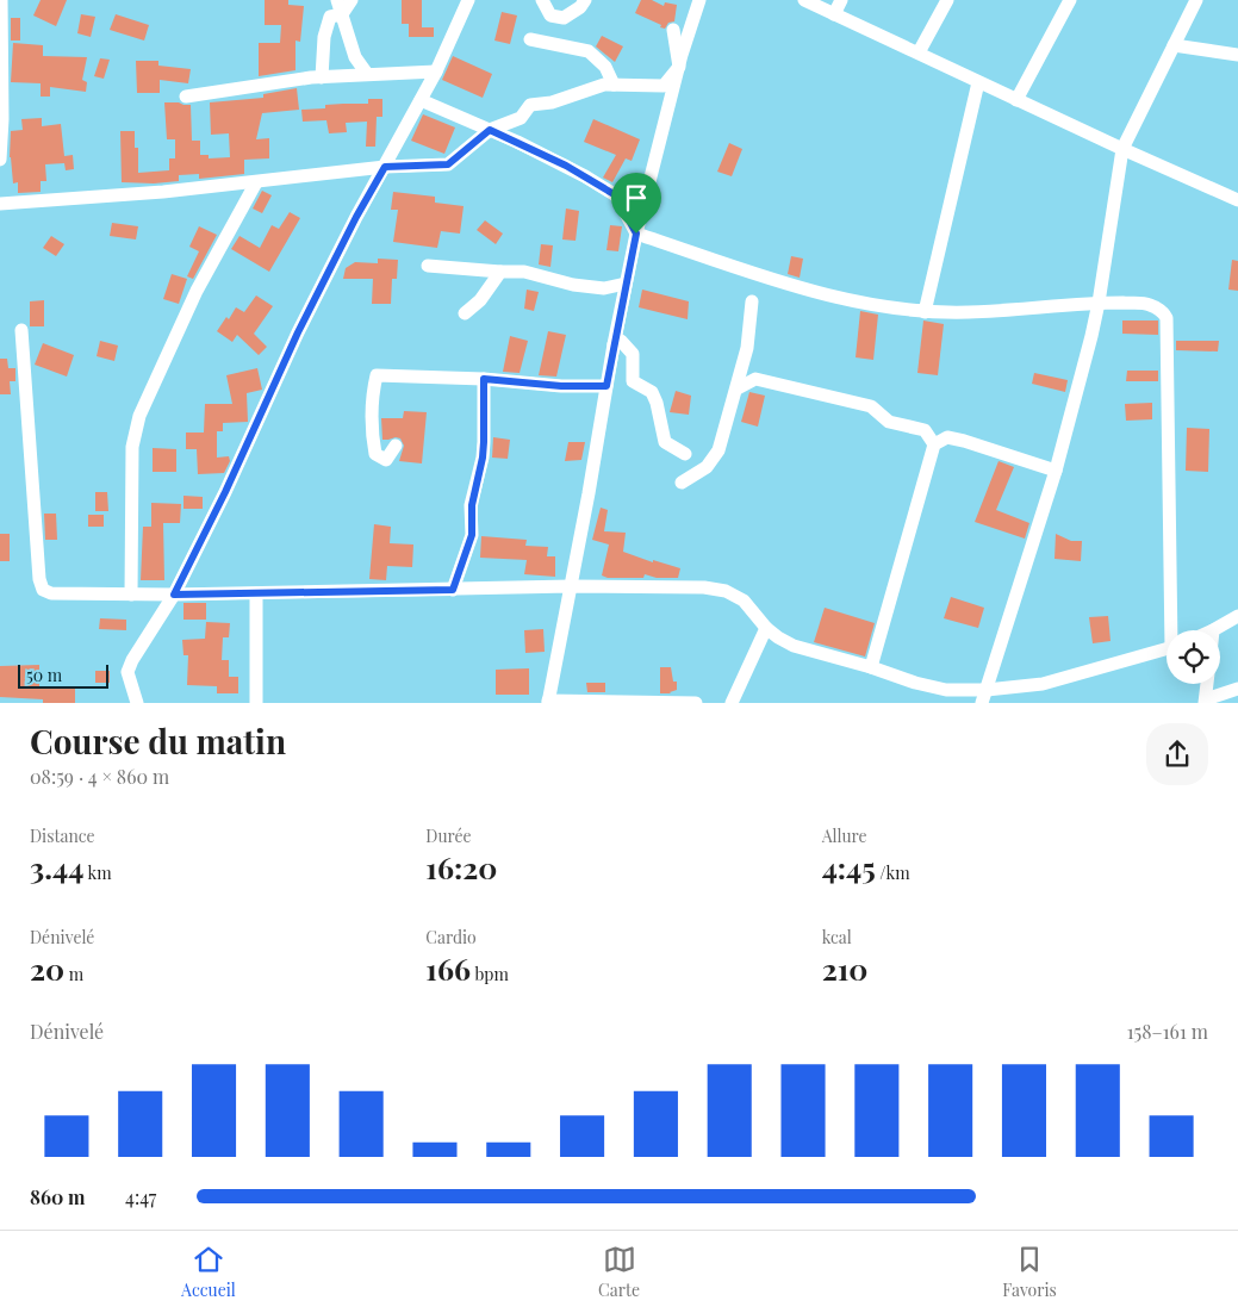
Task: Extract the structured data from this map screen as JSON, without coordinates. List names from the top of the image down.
{
  "scale_bar": "50 m",
  "page": {
    "scale": "50 m",
    "heading": ["Course du matin", "08:59 · 4 × 860 m"],
    "stats": [
      ["Distance", "3.44 km"],
      ["Durée", "16:20"],
      ["Allure", "4:45 /km"],
      ["Dénivelé", "20 m"],
      ["Cardio", "166 bpm"],
      ["kcal", "210"]
    ],
    "chart": ["Dénivelé", "158–161 m"],
    "list": [
      {
        "name": "860 m",
        "note": "4:47"
      }
    ],
    "tabs": ["Accueil", "Carte", "Favoris"]
  }
}
